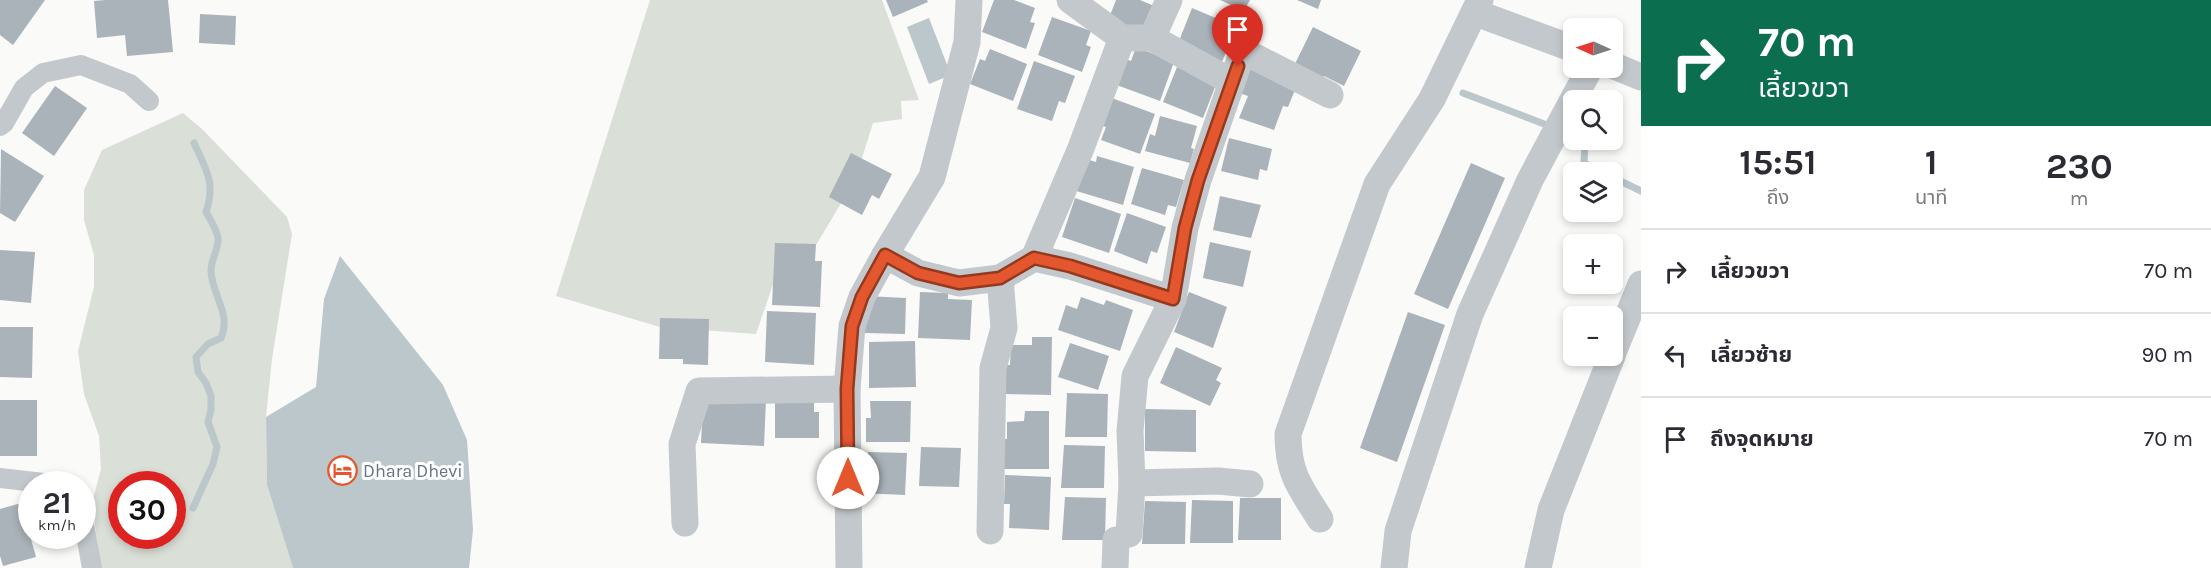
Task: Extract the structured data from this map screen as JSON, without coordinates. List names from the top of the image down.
{
  "places": {
    "hotel": ["Dhara Dhevi"]
  },
  "north": "left",
  "page": {
    "turn": ["70 m", "เลี้ยวขวา"],
    "map_buttons": ["+", "−"],
    "eta": [
      "15:51",
      "ถึง",
      "1",
      "นาที",
      "230",
      "m"
    ],
    "list": [
      {
        "name": "เลี้ยวขวา",
        "value": "70 m"
      },
      {
        "name": "เลี้ยวซ้าย",
        "value": "90 m"
      },
      {
        "name": "ถึงจุดหมาย",
        "value": "70 m"
      }
    ],
    "speed": "21 km/h",
    "limit": "30"
  }
}
